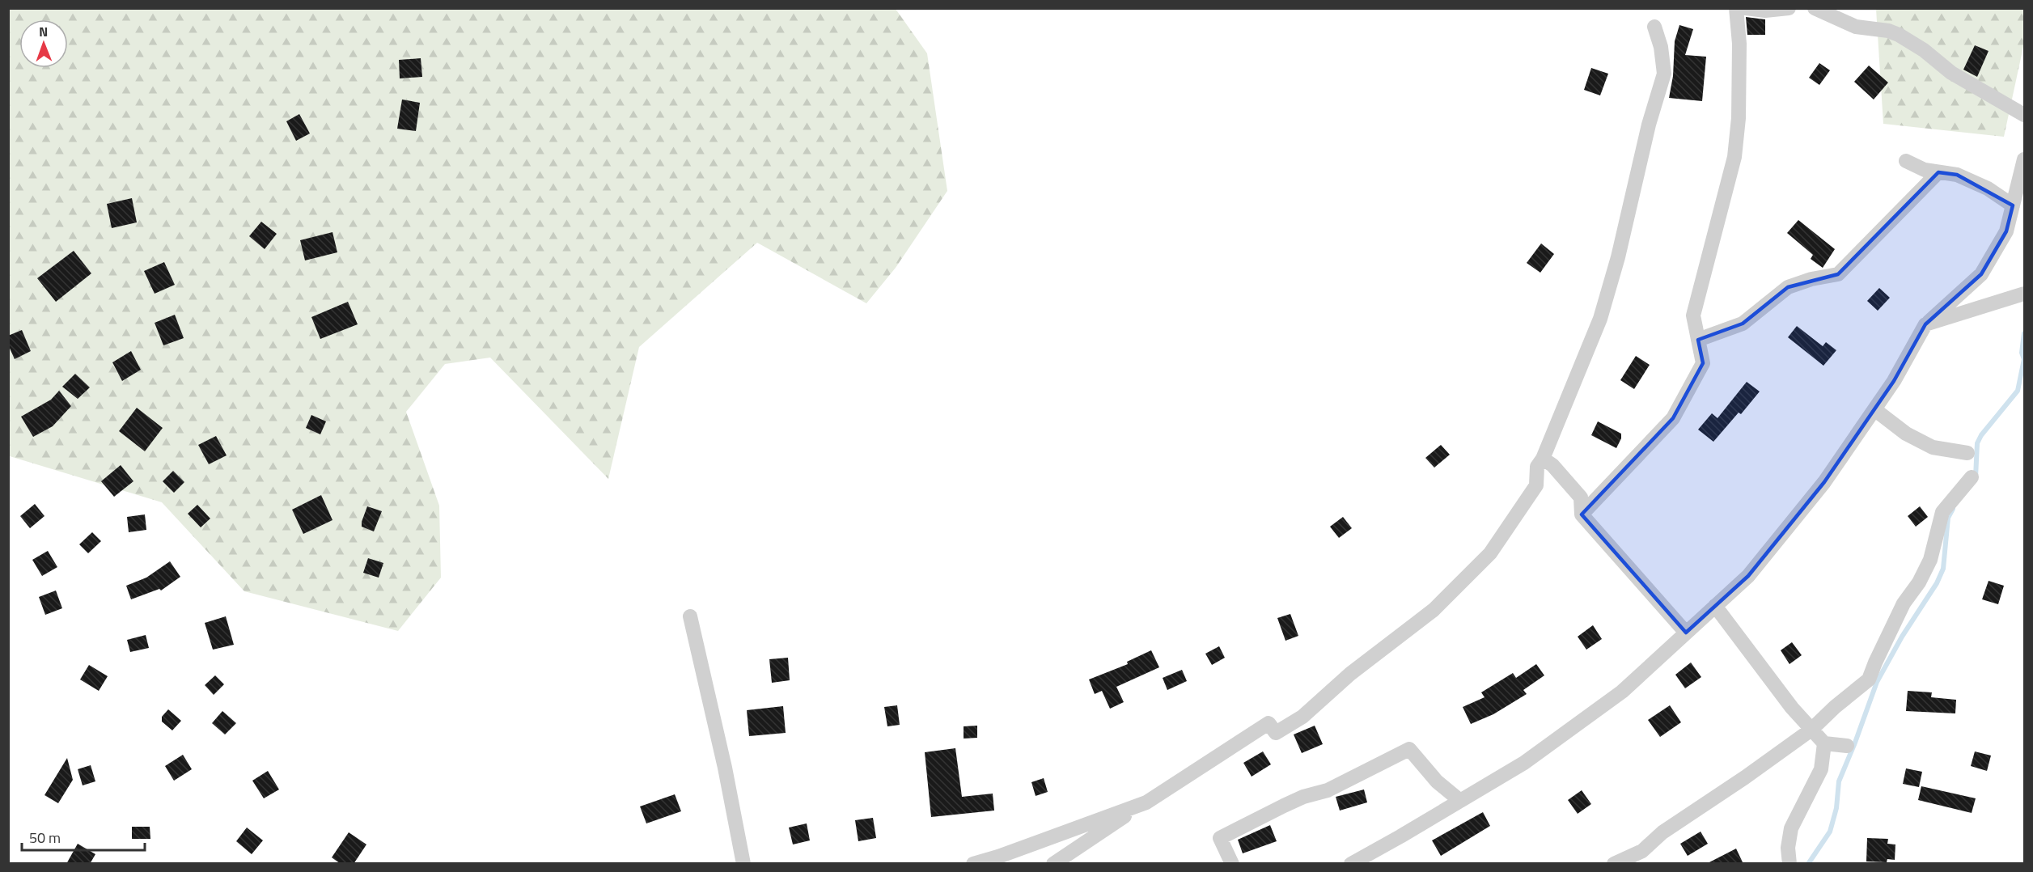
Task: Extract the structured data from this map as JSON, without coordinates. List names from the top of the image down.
{
  "scale_bar": "50 m",
  "north": "top"
}
